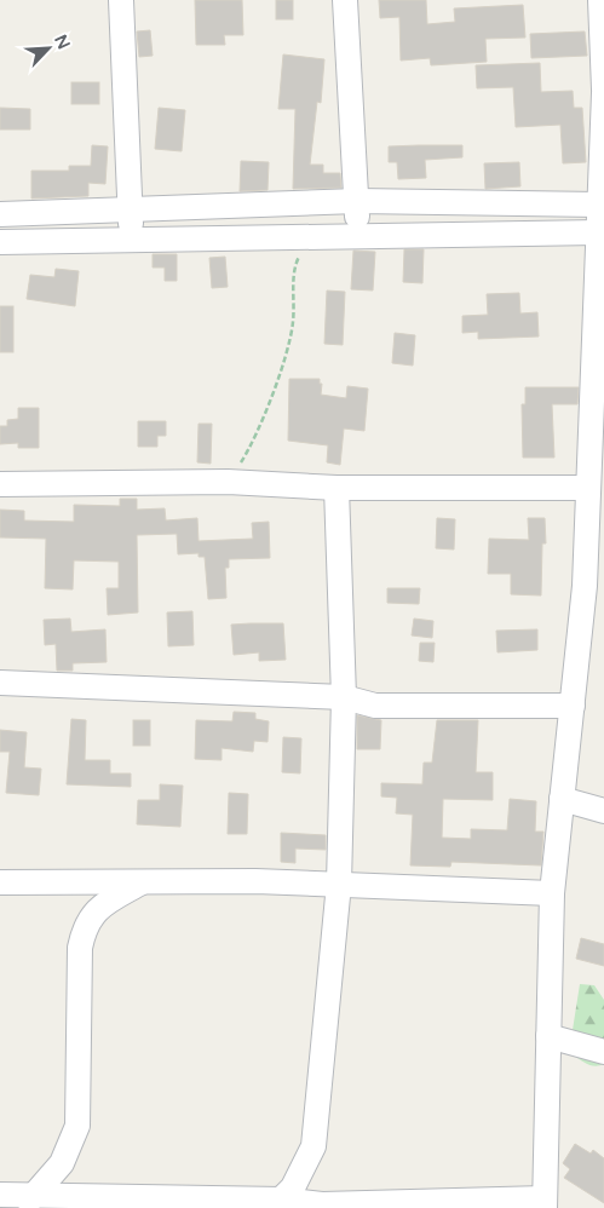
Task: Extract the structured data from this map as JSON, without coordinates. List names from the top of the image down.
{
  "north": "top right"
}
